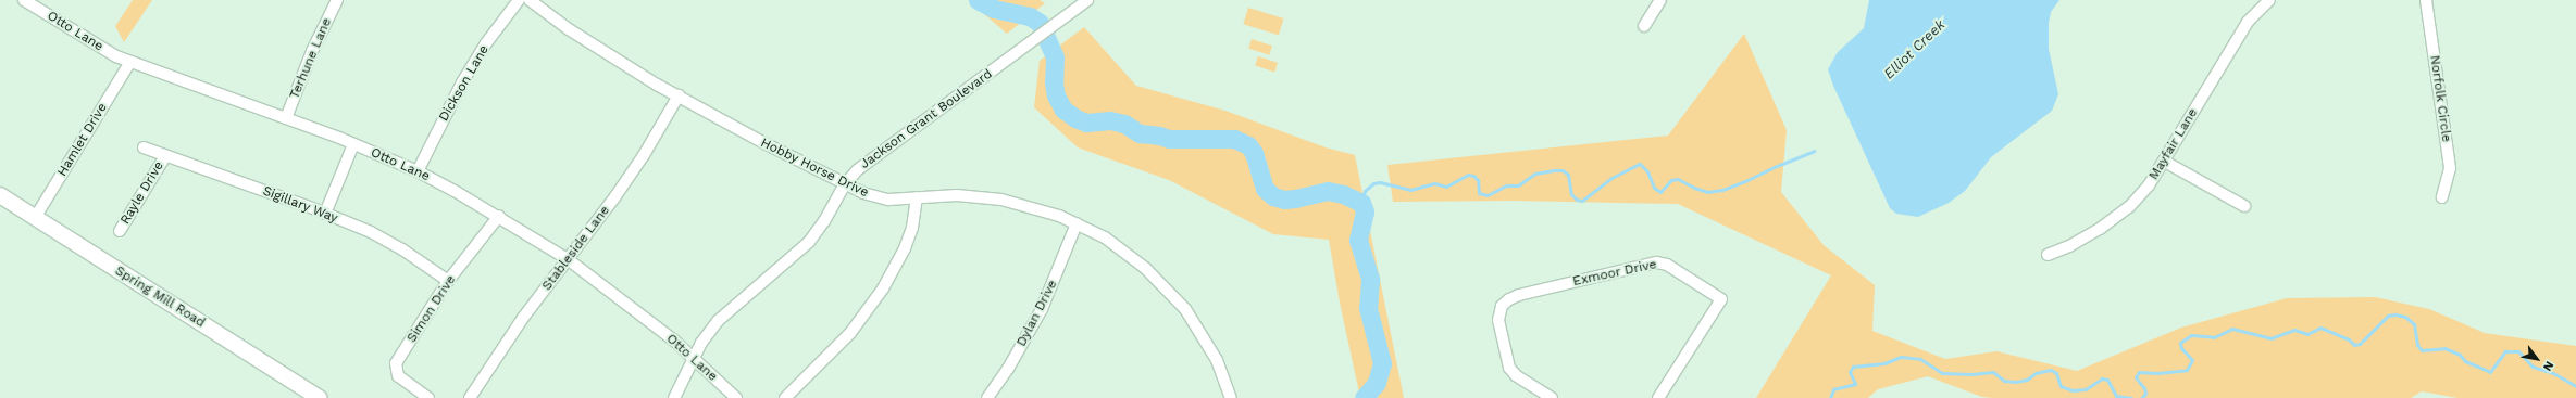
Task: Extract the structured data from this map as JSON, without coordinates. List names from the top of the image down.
{
  "streets": {
    "street": [
      "Otto Lane",
      "Terhune Lane",
      "Dickson Lane",
      "Norfolk Circle",
      "Jackson Grant Boulevard",
      "Hamlet Drive",
      "Mayfair Lane",
      "Hobby Horse Drive",
      "Rayle Drive",
      "Sigillary Way",
      "Stableside Lane",
      "Exmoor Drive",
      "Spring Mill Road",
      "Simon Drive",
      "Dylan Drive"
    ]
  },
  "crossings": [
    ["Otto Lane", "Terhune Lane"],
    ["Otto Lane", "Dickson Lane"],
    ["Otto Lane", "Jackson Grant Boulevard"],
    ["Otto Lane", "Hamlet Drive"],
    ["Otto Lane", "Stableside Lane"],
    ["Otto Lane", "Simon Drive"],
    ["Jackson Grant Boulevard", "Hobby Horse Drive"],
    ["Hamlet Drive", "Spring Mill Road"],
    ["Hobby Horse Drive", "Stableside Lane"],
    ["Hobby Horse Drive", "Dylan Drive"],
    ["Rayle Drive", "Sigillary Way"],
    ["Sigillary Way", "Simon Drive"]
  ],
  "water": ["Elliot Creek"],
  "north": "bottom right"
}
